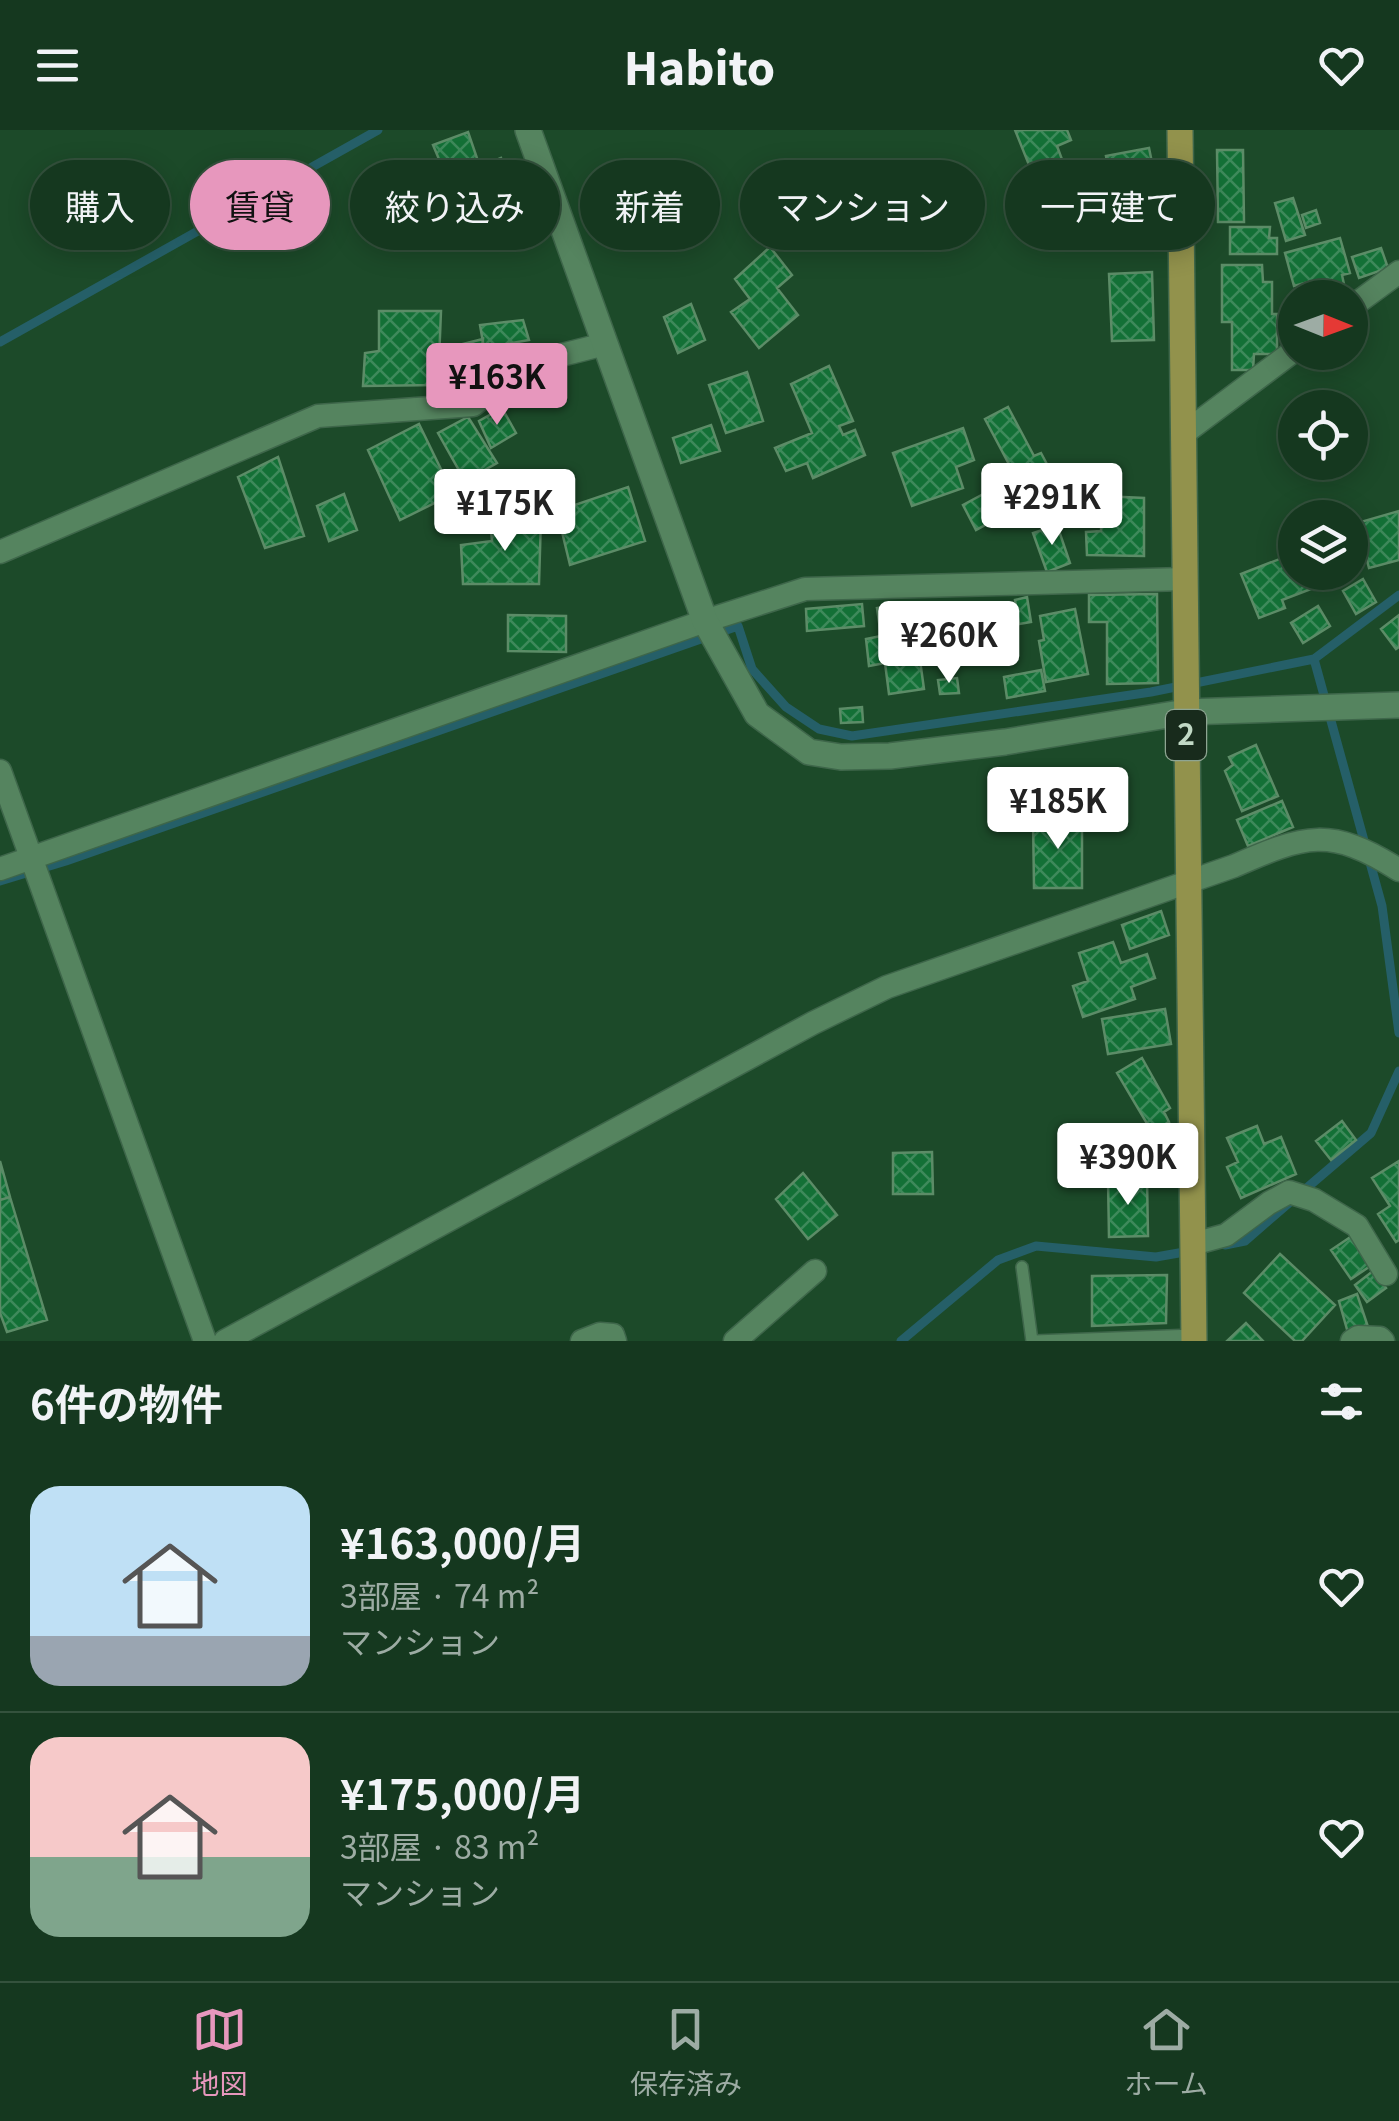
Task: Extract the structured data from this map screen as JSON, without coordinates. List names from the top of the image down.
{
  "streets": {
    "main road": ["2"]
  },
  "north": "right",
  "page": {
    "header": "Habito",
    "chip": [
      "購入",
      "賃貸",
      "絞り込み",
      "新着",
      "マンション",
      "一戸建て"
    ],
    "price": [
      "¥163K",
      "¥291K",
      "¥175K",
      "¥260K",
      "¥185K",
      "¥390K"
    ],
    "heading": "6件の物件",
    "list": [
      {
        "name": "¥163,000/月",
        "note": "3部屋 · 74 m² · マンション"
      },
      {
        "name": "¥175,000/月",
        "note": "3部屋 · 83 m² · マンション"
      }
    ],
    "tabs": ["地図", "保存済み", "ホーム"]
  }
}
